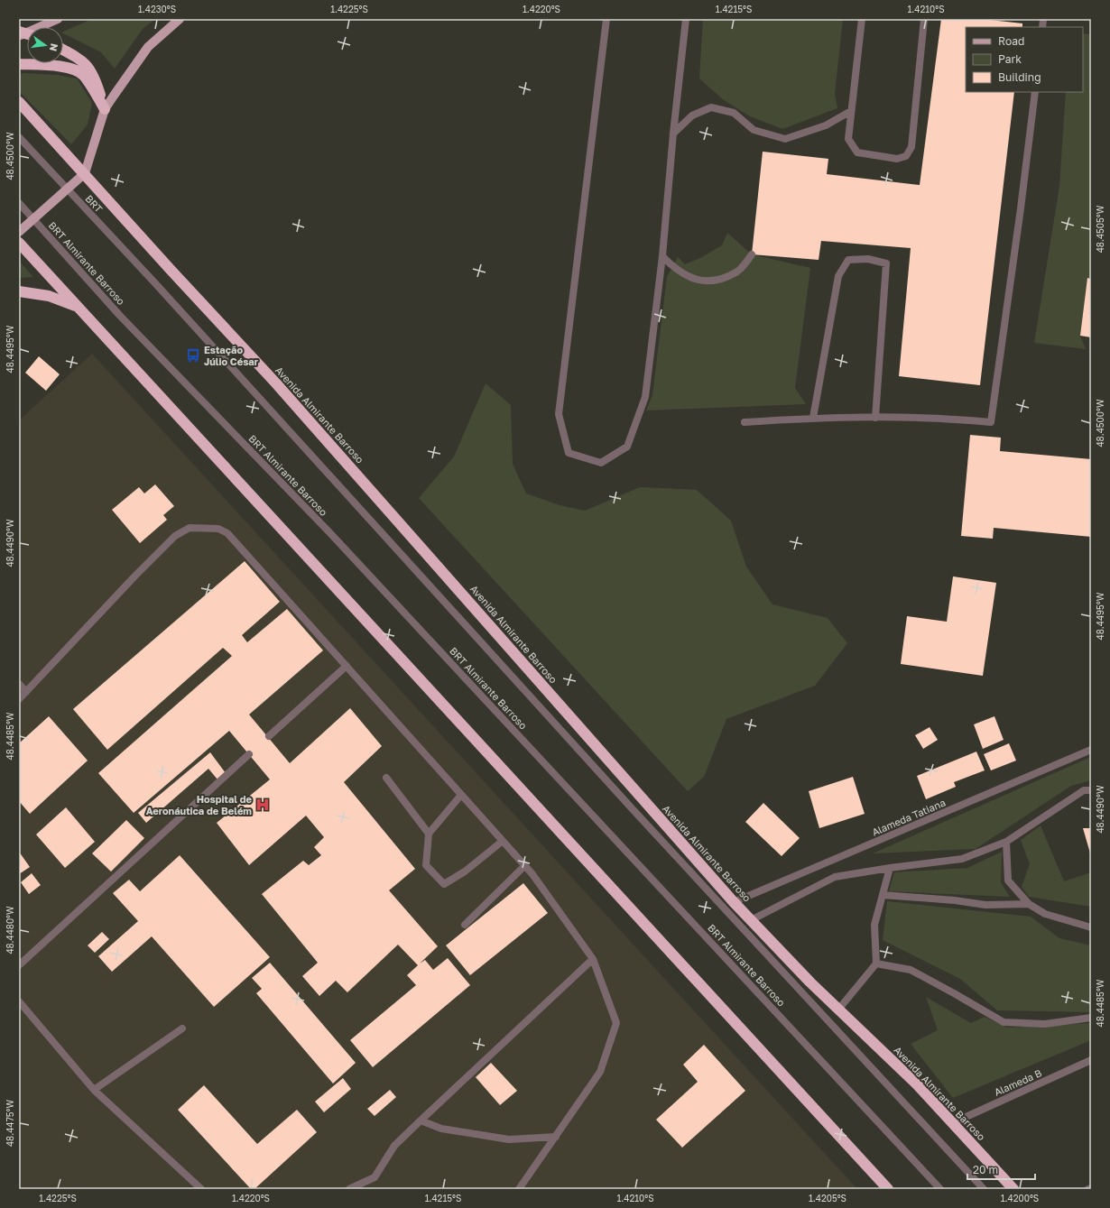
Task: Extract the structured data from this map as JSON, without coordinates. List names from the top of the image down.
{
  "streets": {
    "highway": ["Avenida Almirante Barroso"],
    "street": [
      "BRT",
      "BRT Almirante Barroso",
      "Alameda Tatiana",
      "Alameda B"
    ]
  },
  "crossings": [
    ["Avenida Almirante Barroso", "Alameda Tatiana"],
    ["Avenida Almirante Barroso", "Alameda B"]
  ],
  "places": {
    "bus stop": ["Estação Júlio César"],
    "hospital": ["Hospital de Aeronáutica de Belém"]
  },
  "legend": ["Road", "Park", "Building"],
  "scale_bar": "20 m",
  "north": "right",
  "coordinates": [
    "1.4230°S",
    "1.4225°S",
    "1.4220°S",
    "1.4215°S",
    "1.4210°S",
    "48.4500°W",
    "48.4505°W",
    "48.4495°W",
    "48.4490°W",
    "48.4485°W",
    "48.4480°W",
    "48.4475°W",
    "1.4205°S",
    "1.4200°S"
  ]
}
